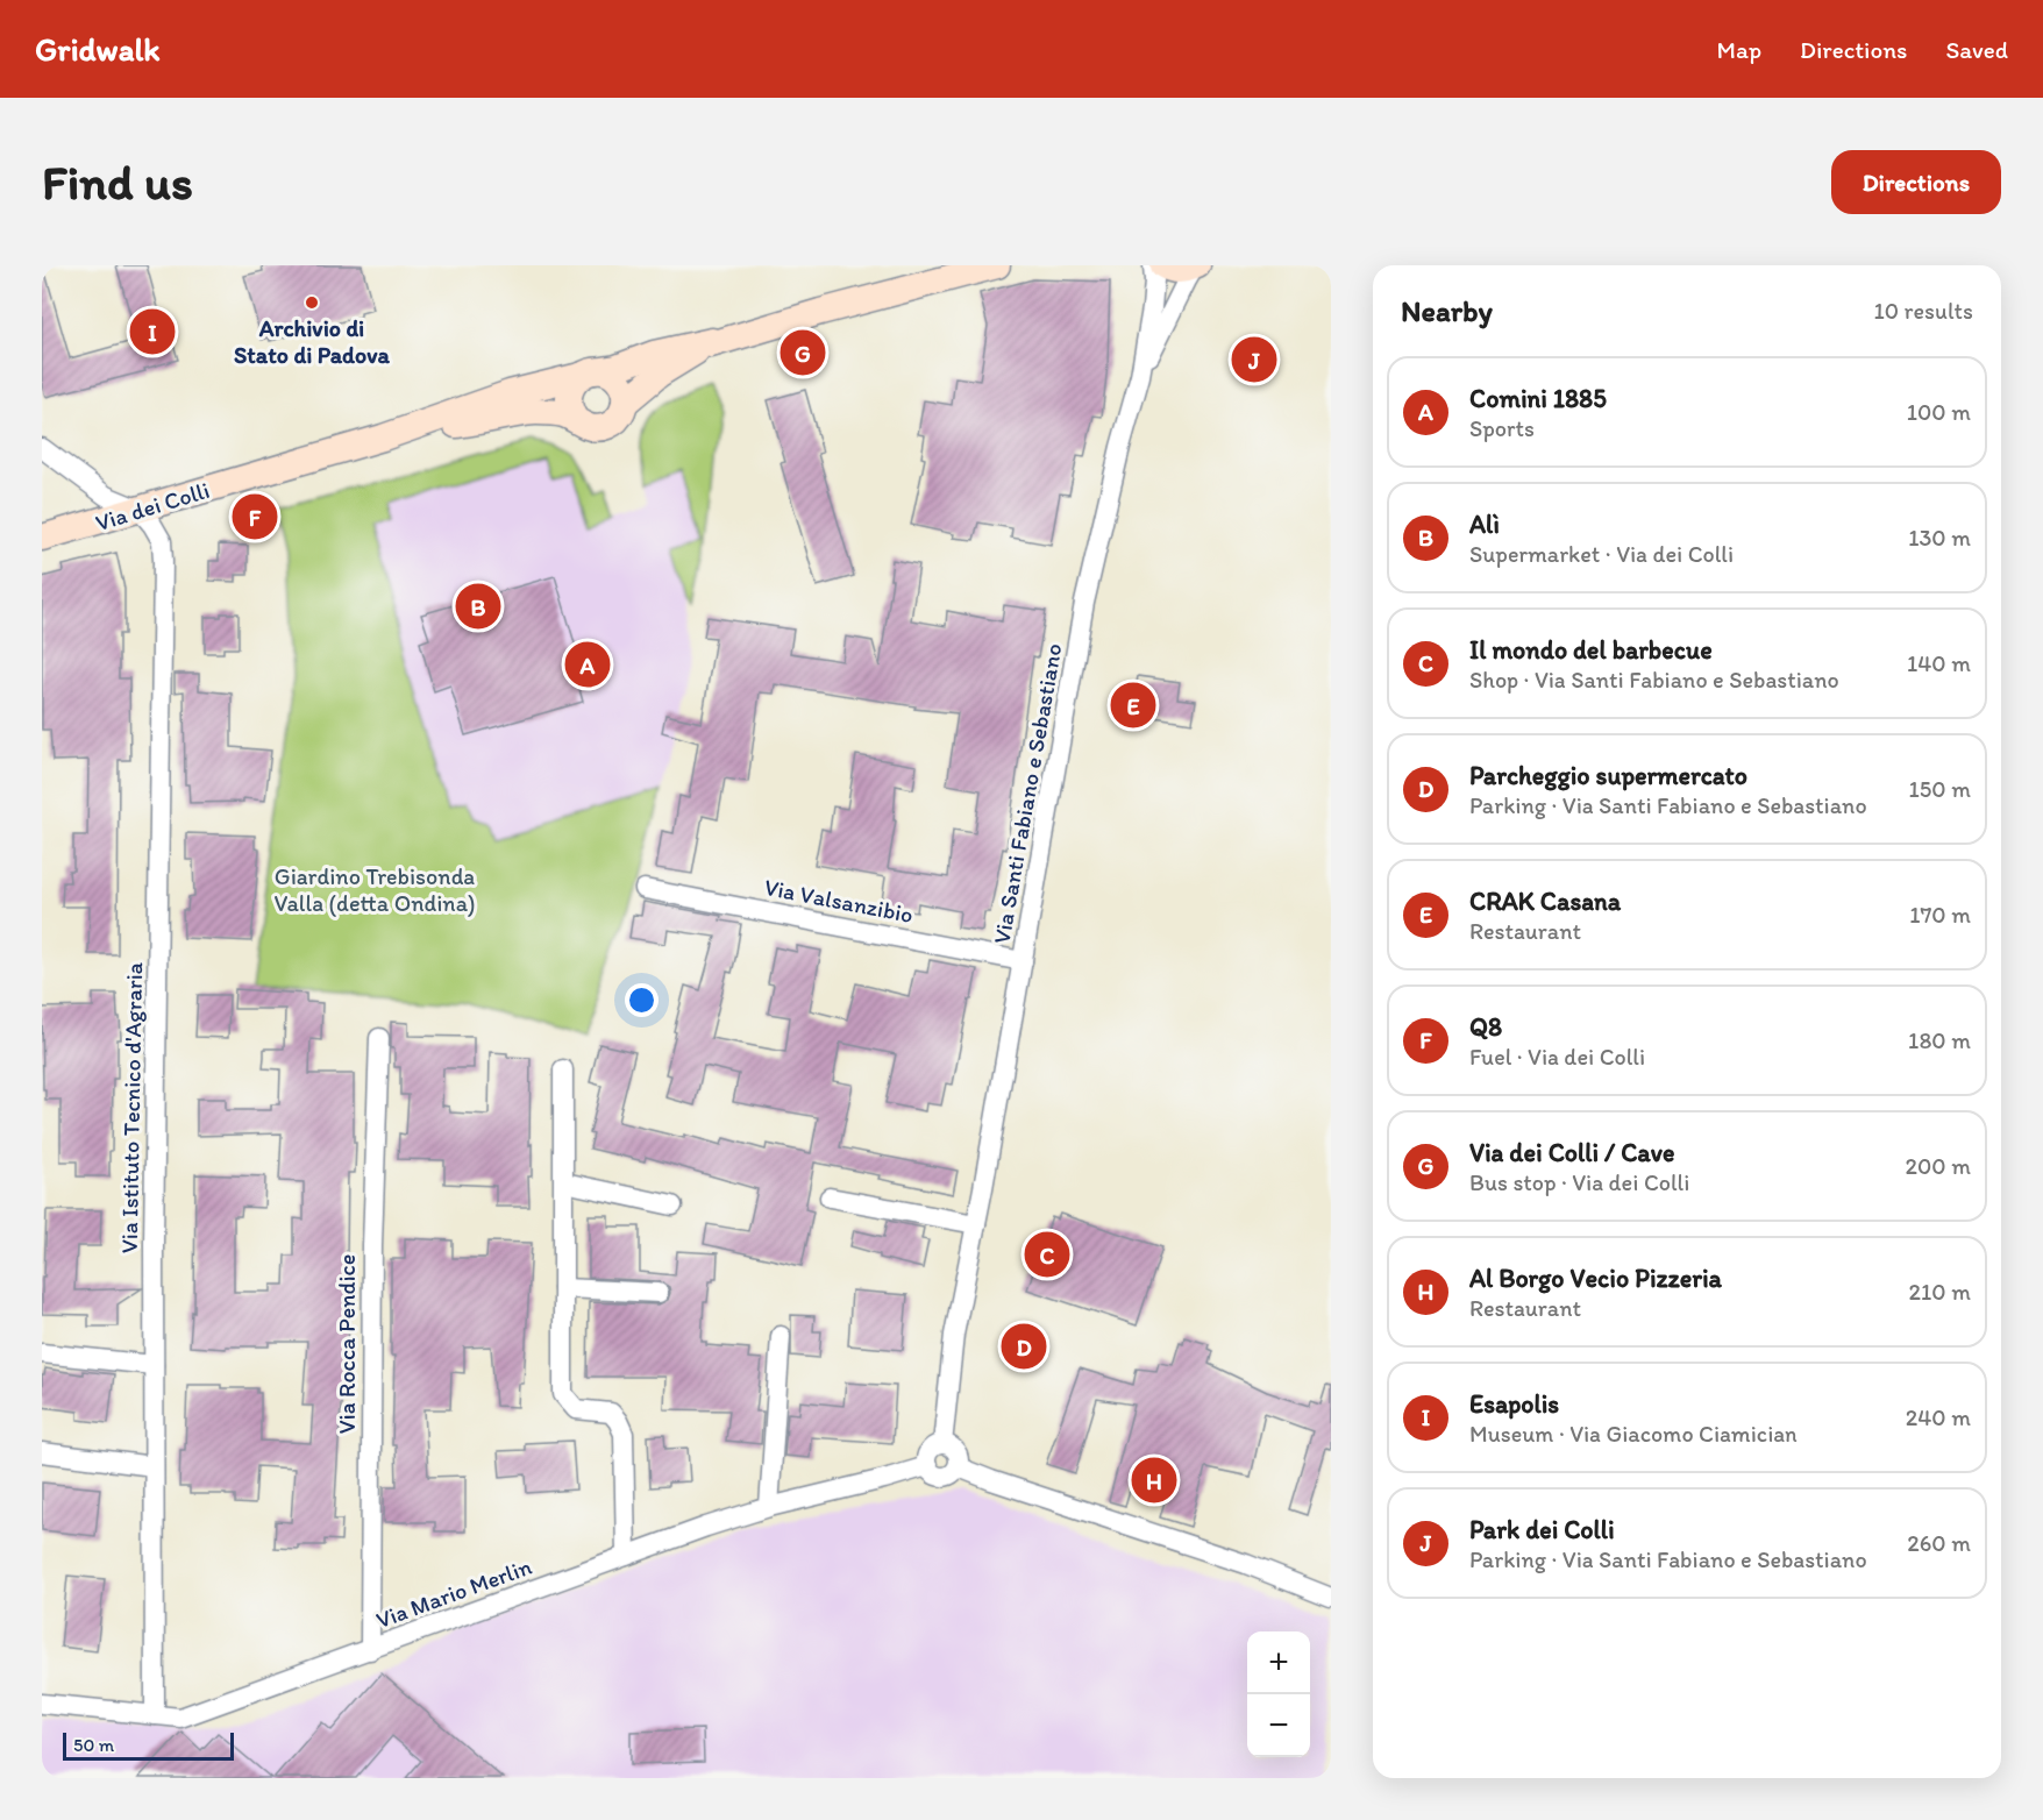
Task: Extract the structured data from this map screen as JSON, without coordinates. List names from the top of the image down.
{
  "streets": {
    "main road": ["Via dei Colli"],
    "street": [
      "Via Santi Fabiano e Sebastiano",
      "Via Valsanzibio",
      "Via Istituto Tecnico d'Agraria",
      "Via Rocca Pendice",
      "Via Mario Merlin"
    ]
  },
  "crossings": [
    ["Via dei Colli", "Via Istituto Tecnico d'Agraria"],
    ["Via Santi Fabiano e Sebastiano", "Via Valsanzibio"],
    ["Via Santi Fabiano e Sebastiano", "Via Mario Merlin"],
    ["Via Istituto Tecnico d'Agraria", "Via Mario Merlin"],
    ["Via Rocca Pendice", "Via Mario Merlin"]
  ],
  "parks": ["Giardino Trebisonda Valla (detta Ondina)"],
  "places": ["Archivio di Stato di Padova"],
  "scale_bar": "50 m",
  "page": {
    "header": "Gridwalk",
    "nav": ["Map", "Directions", "Saved"],
    "buttons": "Directions",
    "title": "Find us",
    "heading": ["Nearby", "10 results"],
    "pins": [
      "I",
      "G",
      "J",
      "F",
      "B",
      "A",
      "E",
      "C",
      "D",
      "H"
    ],
    "list": [
      {
        "mark": "A",
        "name": "Comini 1885",
        "note": "Sports",
        "value": "100 m"
      },
      {
        "mark": "B",
        "name": "Alì",
        "note": "Supermarket · Via dei Colli",
        "value": "130 m"
      },
      {
        "mark": "C",
        "name": "Il mondo del barbecue",
        "note": "Shop · Via Santi Fabiano e Sebastiano",
        "value": "140 m"
      },
      {
        "mark": "D",
        "name": "Parcheggio supermercato",
        "note": "Parking · Via Santi Fabiano e Sebastiano",
        "value": "150 m"
      },
      {
        "mark": "E",
        "name": "CRAK Casana",
        "note": "Restaurant",
        "value": "170 m"
      },
      {
        "mark": "F",
        "name": "Q8",
        "note": "Fuel · Via dei Colli",
        "value": "180 m"
      },
      {
        "mark": "G",
        "name": "Via dei Colli / Cave",
        "note": "Bus stop · Via dei Colli",
        "value": "200 m"
      },
      {
        "mark": "H",
        "name": "Al Borgo Vecio Pizzeria",
        "note": "Restaurant",
        "value": "210 m"
      },
      {
        "mark": "I",
        "name": "Esapolis",
        "note": "Museum · Via Giacomo Ciamician",
        "value": "240 m"
      },
      {
        "mark": "J",
        "name": "Park dei Colli",
        "note": "Parking · Via Santi Fabiano e Sebastiano",
        "value": "260 m"
      }
    ],
    "map_buttons": ["+", "−"],
    "scale": "50 m"
  }
}
